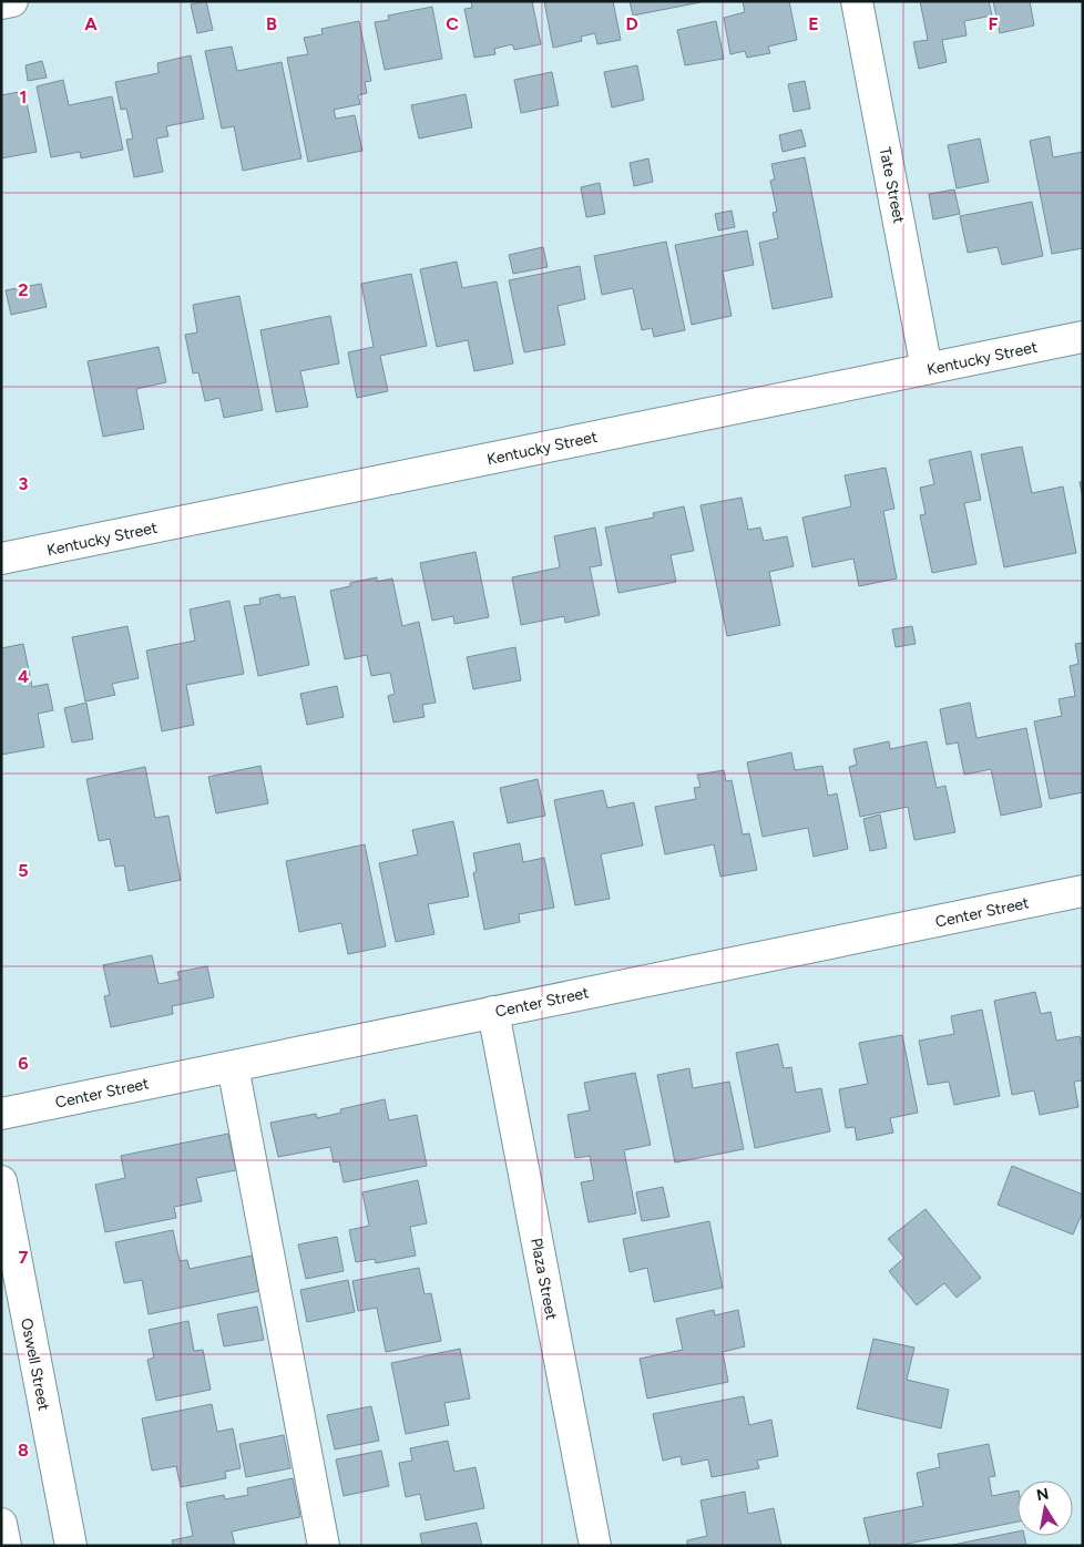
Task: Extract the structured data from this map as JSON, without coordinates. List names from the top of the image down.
{
  "streets": {
    "street": [
      "Tate Street",
      "Kentucky Street",
      "Center Street",
      "Plaza Street",
      "Oswell Street"
    ]
  },
  "crossings": [
    ["Tate Street", "Kentucky Street"],
    ["Center Street", "Plaza Street"]
  ],
  "north": "top",
  "grid": {
    "columns": [
      "A",
      "B",
      "C",
      "D",
      "E",
      "F"
    ],
    "rows": [
      "1",
      "2",
      "3",
      "4",
      "5",
      "6",
      "7",
      "8"
    ]
  }
}
